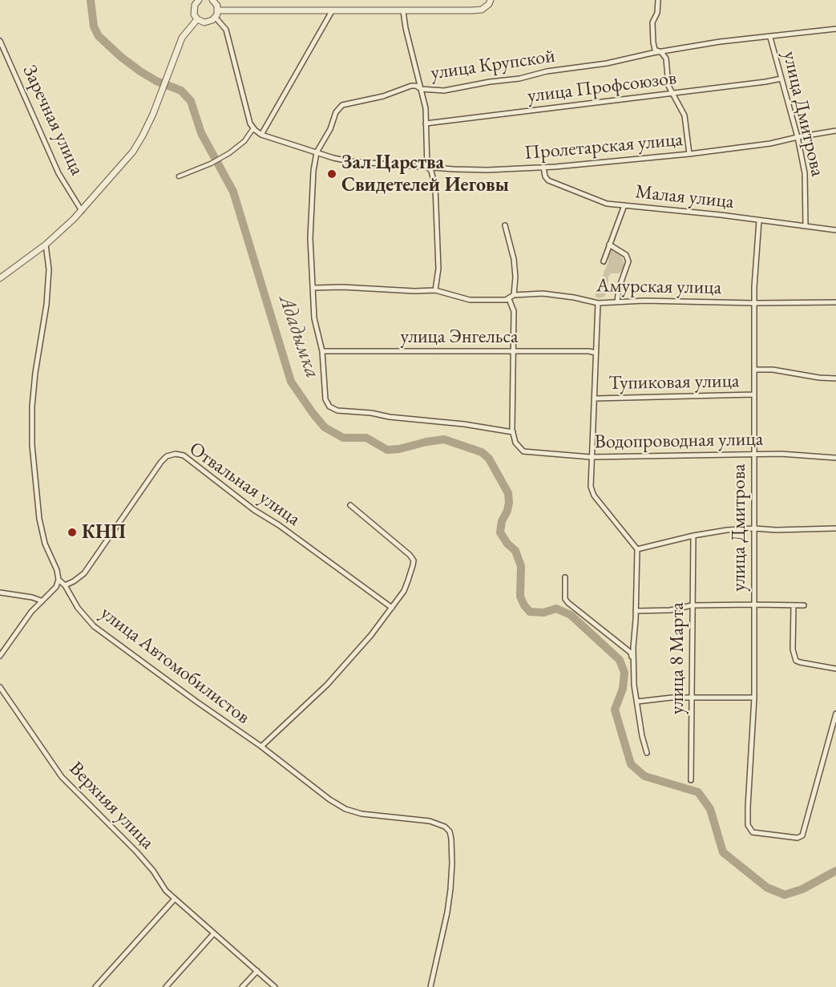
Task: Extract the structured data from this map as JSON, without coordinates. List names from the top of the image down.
{
  "streets": {
    "street": [
      "улица Крупской",
      "улица Профсоюзов",
      "улица Дмитрова",
      "Заречная улица",
      "Пролетарская улица",
      "Малая улица",
      "Амурская улица",
      "улица Энгельса",
      "Тупиковая улица",
      "Водопроводная улица",
      "Отвальная улица",
      "улица 8 Марта",
      "улица Автомобилистов",
      "Верхняя улица"
    ]
  },
  "crossings": [
    ["улица Крупской", "улица Дмитрова"],
    ["улица Крупской", "Пролетарская улица"],
    ["улица Крупской", "улица Энгельса"],
    ["улица Крупской", "Водопроводная улица"],
    ["улица Профсоюзов", "улица Дмитрова"],
    ["улица Дмитрова", "Пролетарская улица"],
    ["улица Дмитрова", "Малая улица"],
    ["улица Дмитрова", "Амурская улица"],
    ["улица Дмитрова", "Тупиковая улица"],
    ["улица Дмитрова", "Водопроводная улица"],
    ["Пролетарская улица", "Малая улица"],
    ["Отвальная улица", "улица Автомобилистов"]
  ],
  "water": ["Ададымка"],
  "places": ["Зал Царства Свидетелей Иеговы", "КНП"]
}
